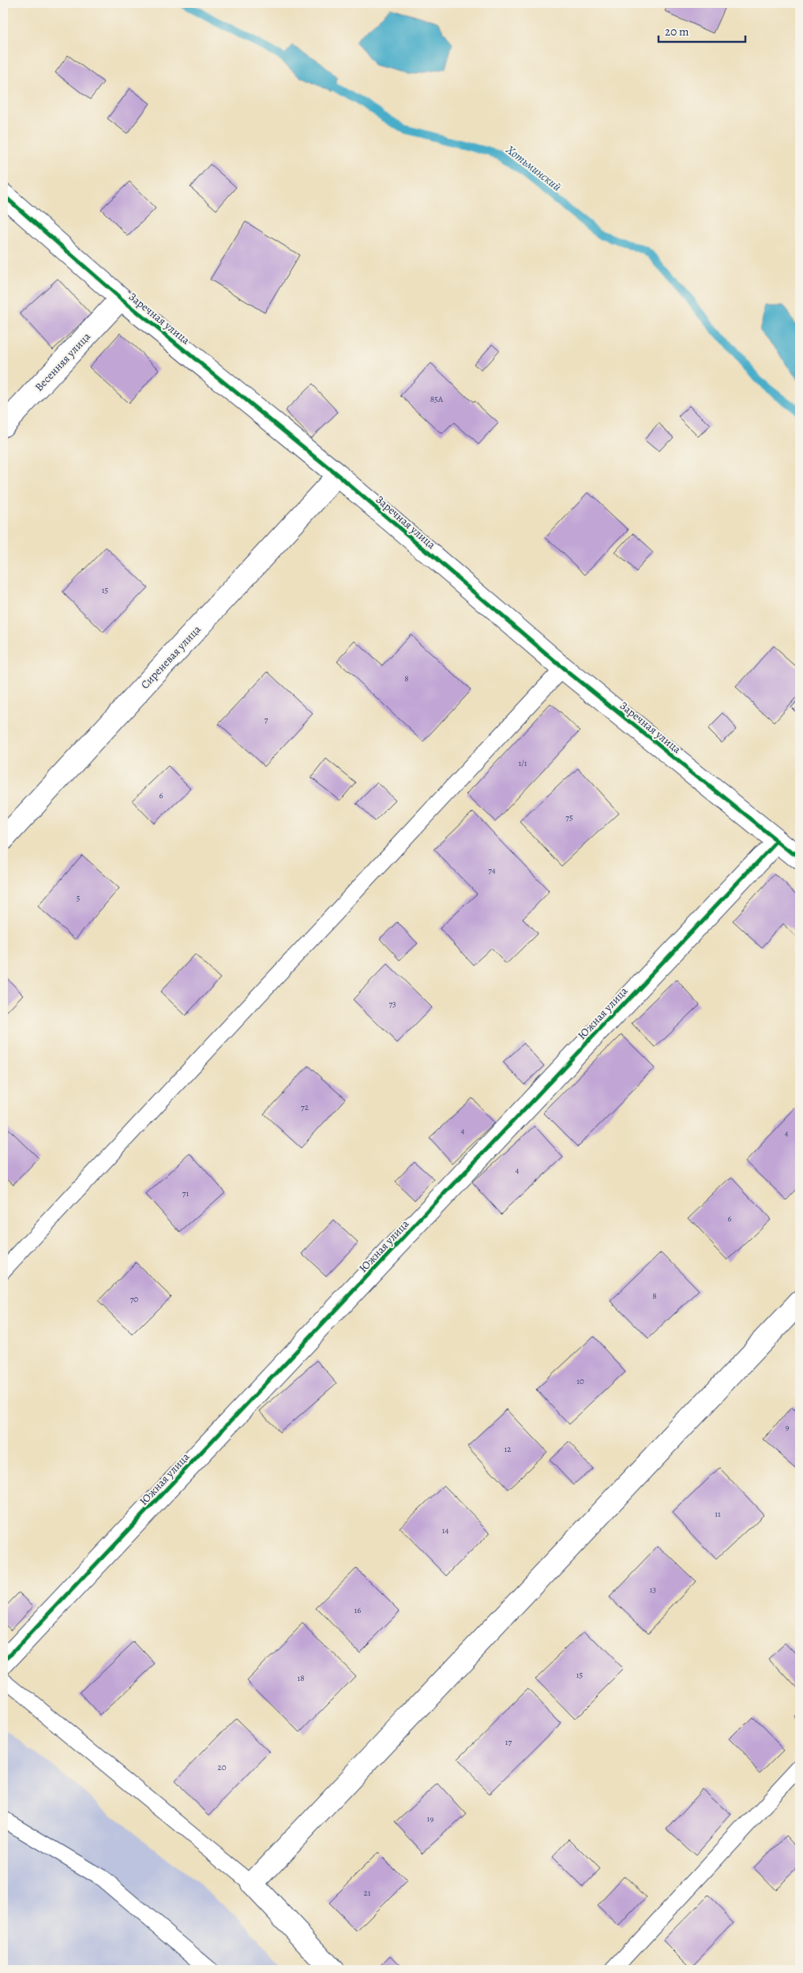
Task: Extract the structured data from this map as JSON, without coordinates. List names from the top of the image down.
{
  "streets": {
    "street": [
      "Заречная улица",
      "Весенняя улица",
      "Сиреневая улица",
      "Южная улица"
    ]
  },
  "crossings": [
    ["Заречная улица", "Весенняя улица"],
    ["Заречная улица", "Сиреневая улица"],
    ["Заречная улица", "Южная улица"]
  ],
  "water": ["Хотьминский"],
  "house_numbers": [
    "85А",
    "15",
    "8",
    "7",
    "1/1",
    "6",
    "75",
    "74",
    "5",
    "73",
    "72",
    "4",
    "4",
    "4",
    "71",
    "6",
    "8",
    "70",
    "10",
    "9",
    "12",
    "11",
    "14",
    "13",
    "16",
    "15",
    "18",
    "17",
    "20",
    "19",
    "21"
  ],
  "scale_bar": "20 m"
}
